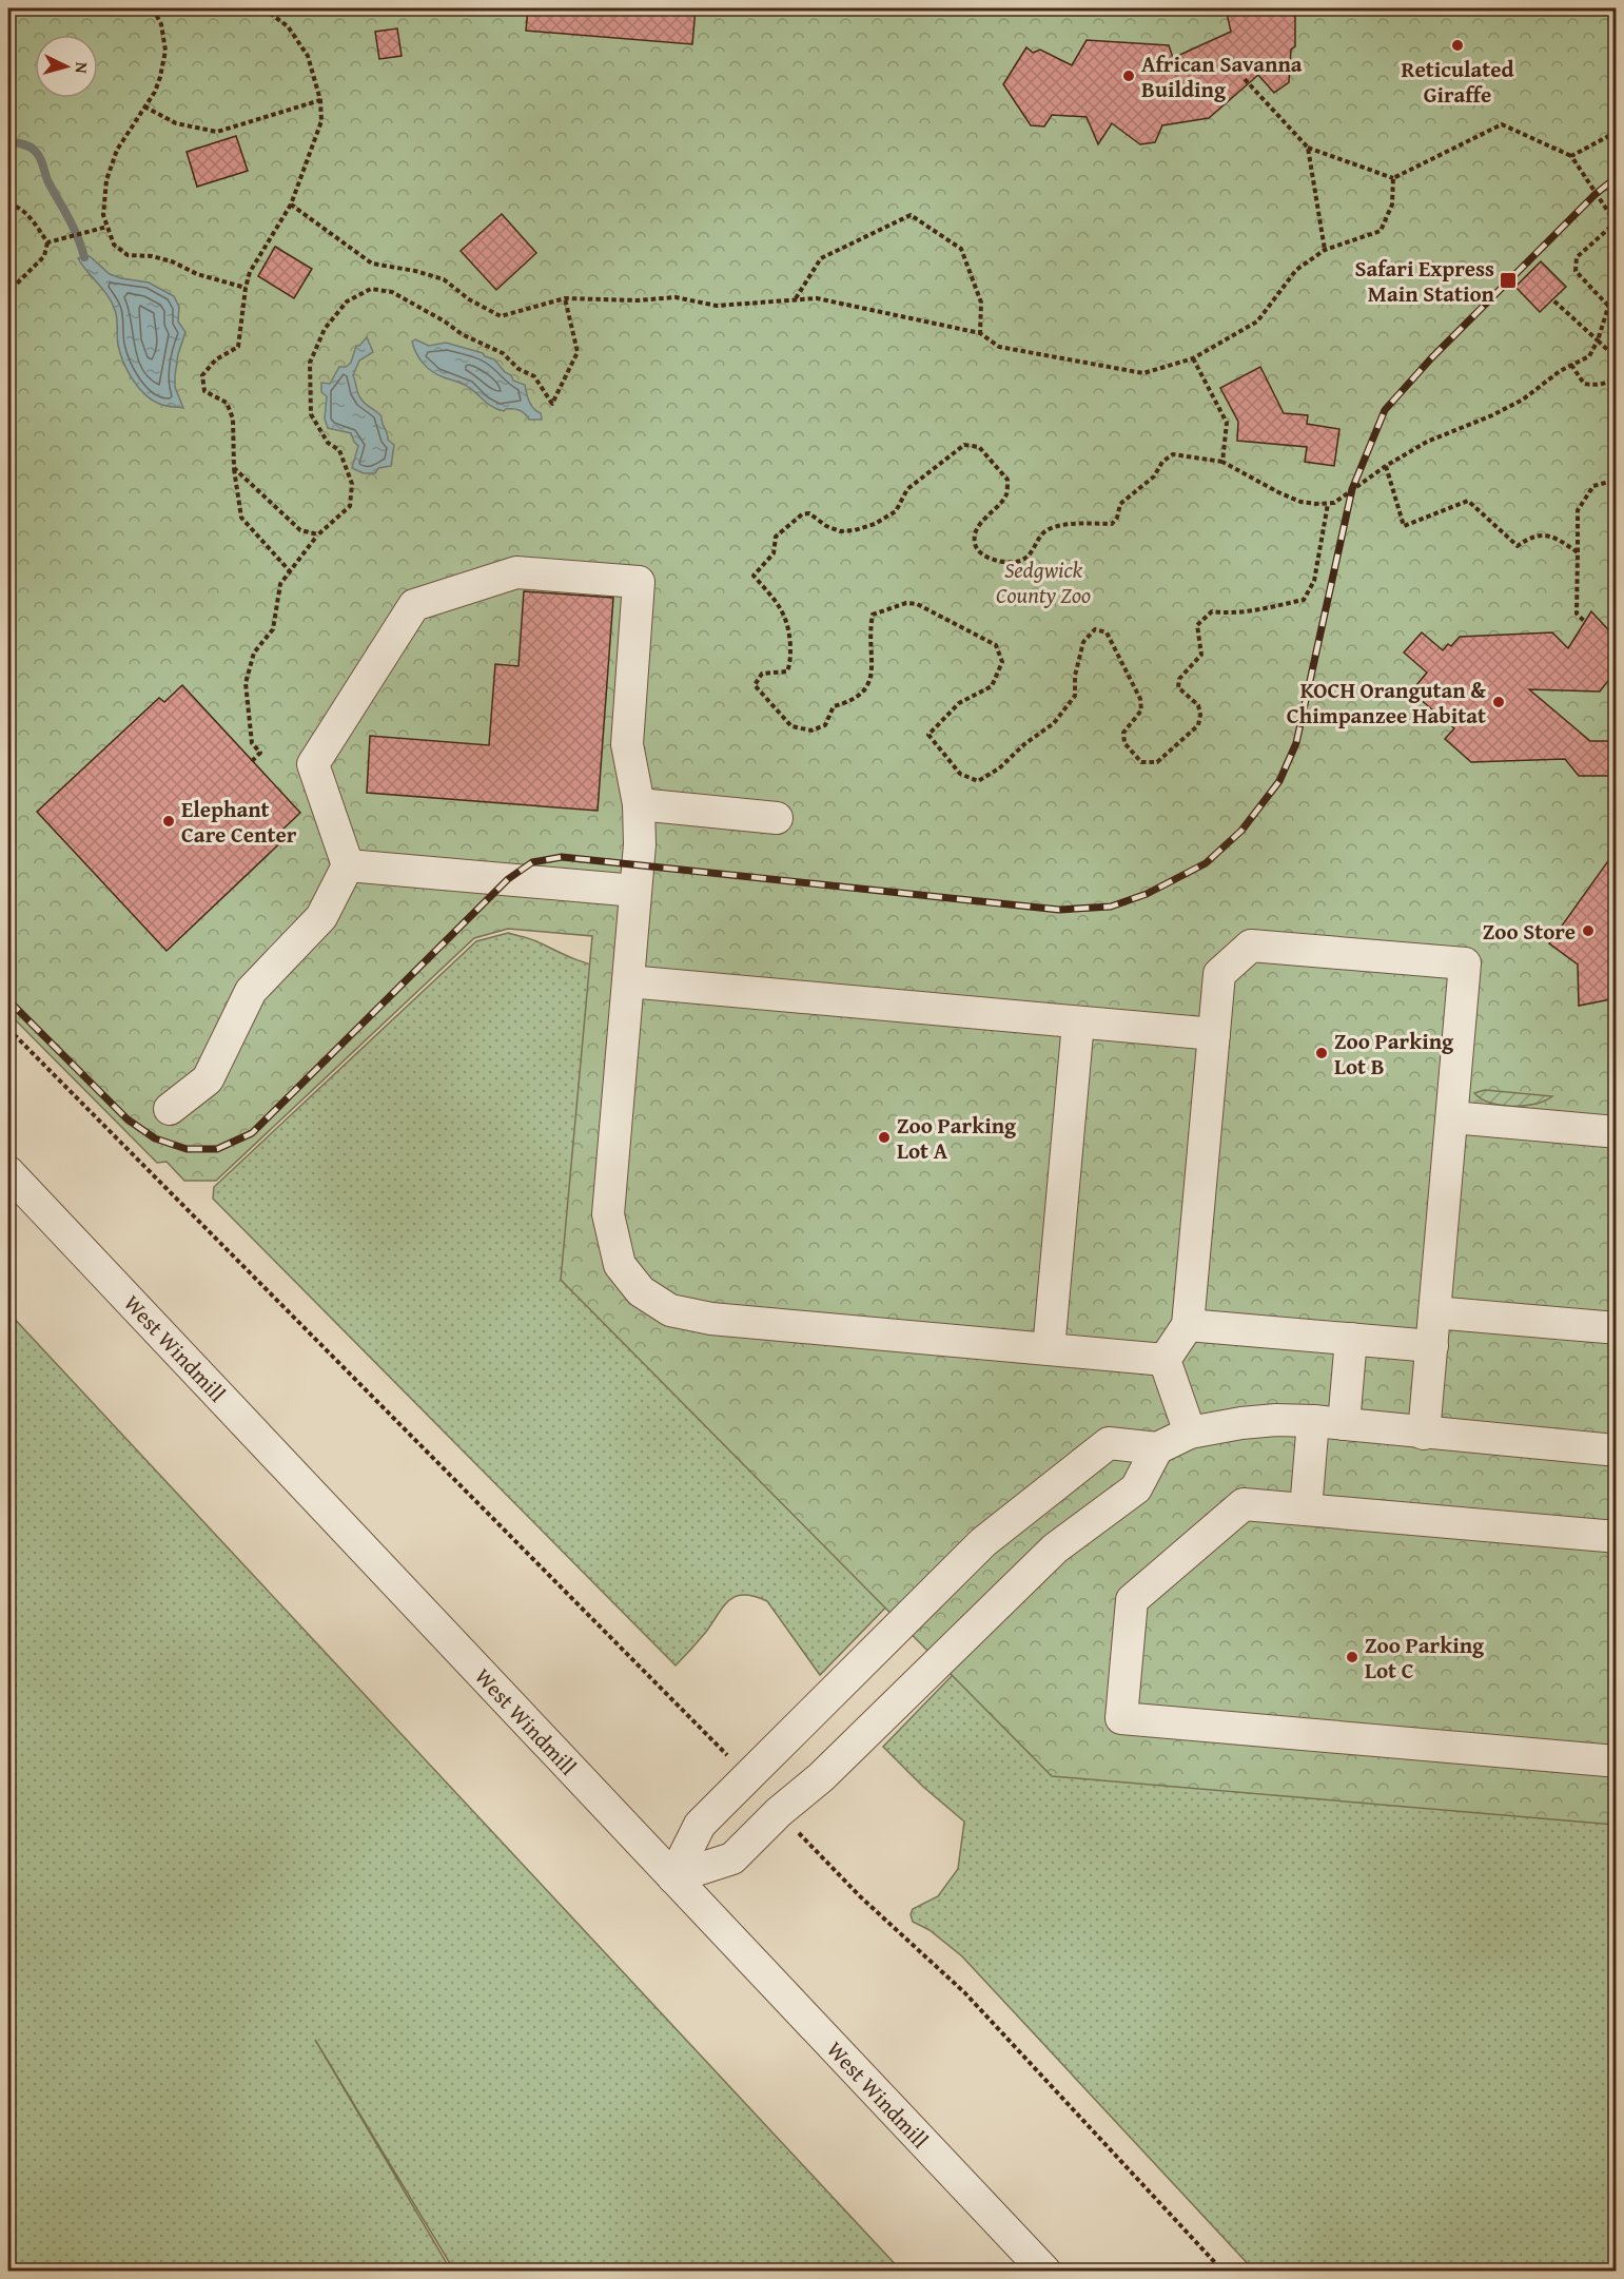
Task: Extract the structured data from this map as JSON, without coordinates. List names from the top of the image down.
{
  "streets": {
    "street": ["West Windmill"]
  },
  "parks": ["Sedgwick County Zoo"],
  "places": {
    "other": [
      "Reticulated Giraffe",
      "African Savanna Building",
      "KOCH Orangutan & Chimpanzee Habitat",
      "Elephant Care Center",
      "Zoo Store",
      "Zoo Parking Lot B",
      "Zoo Parking Lot A",
      "Zoo Parking Lot C"
    ],
    "transit": ["Safari Express Main Station"]
  },
  "north": "right"
}
